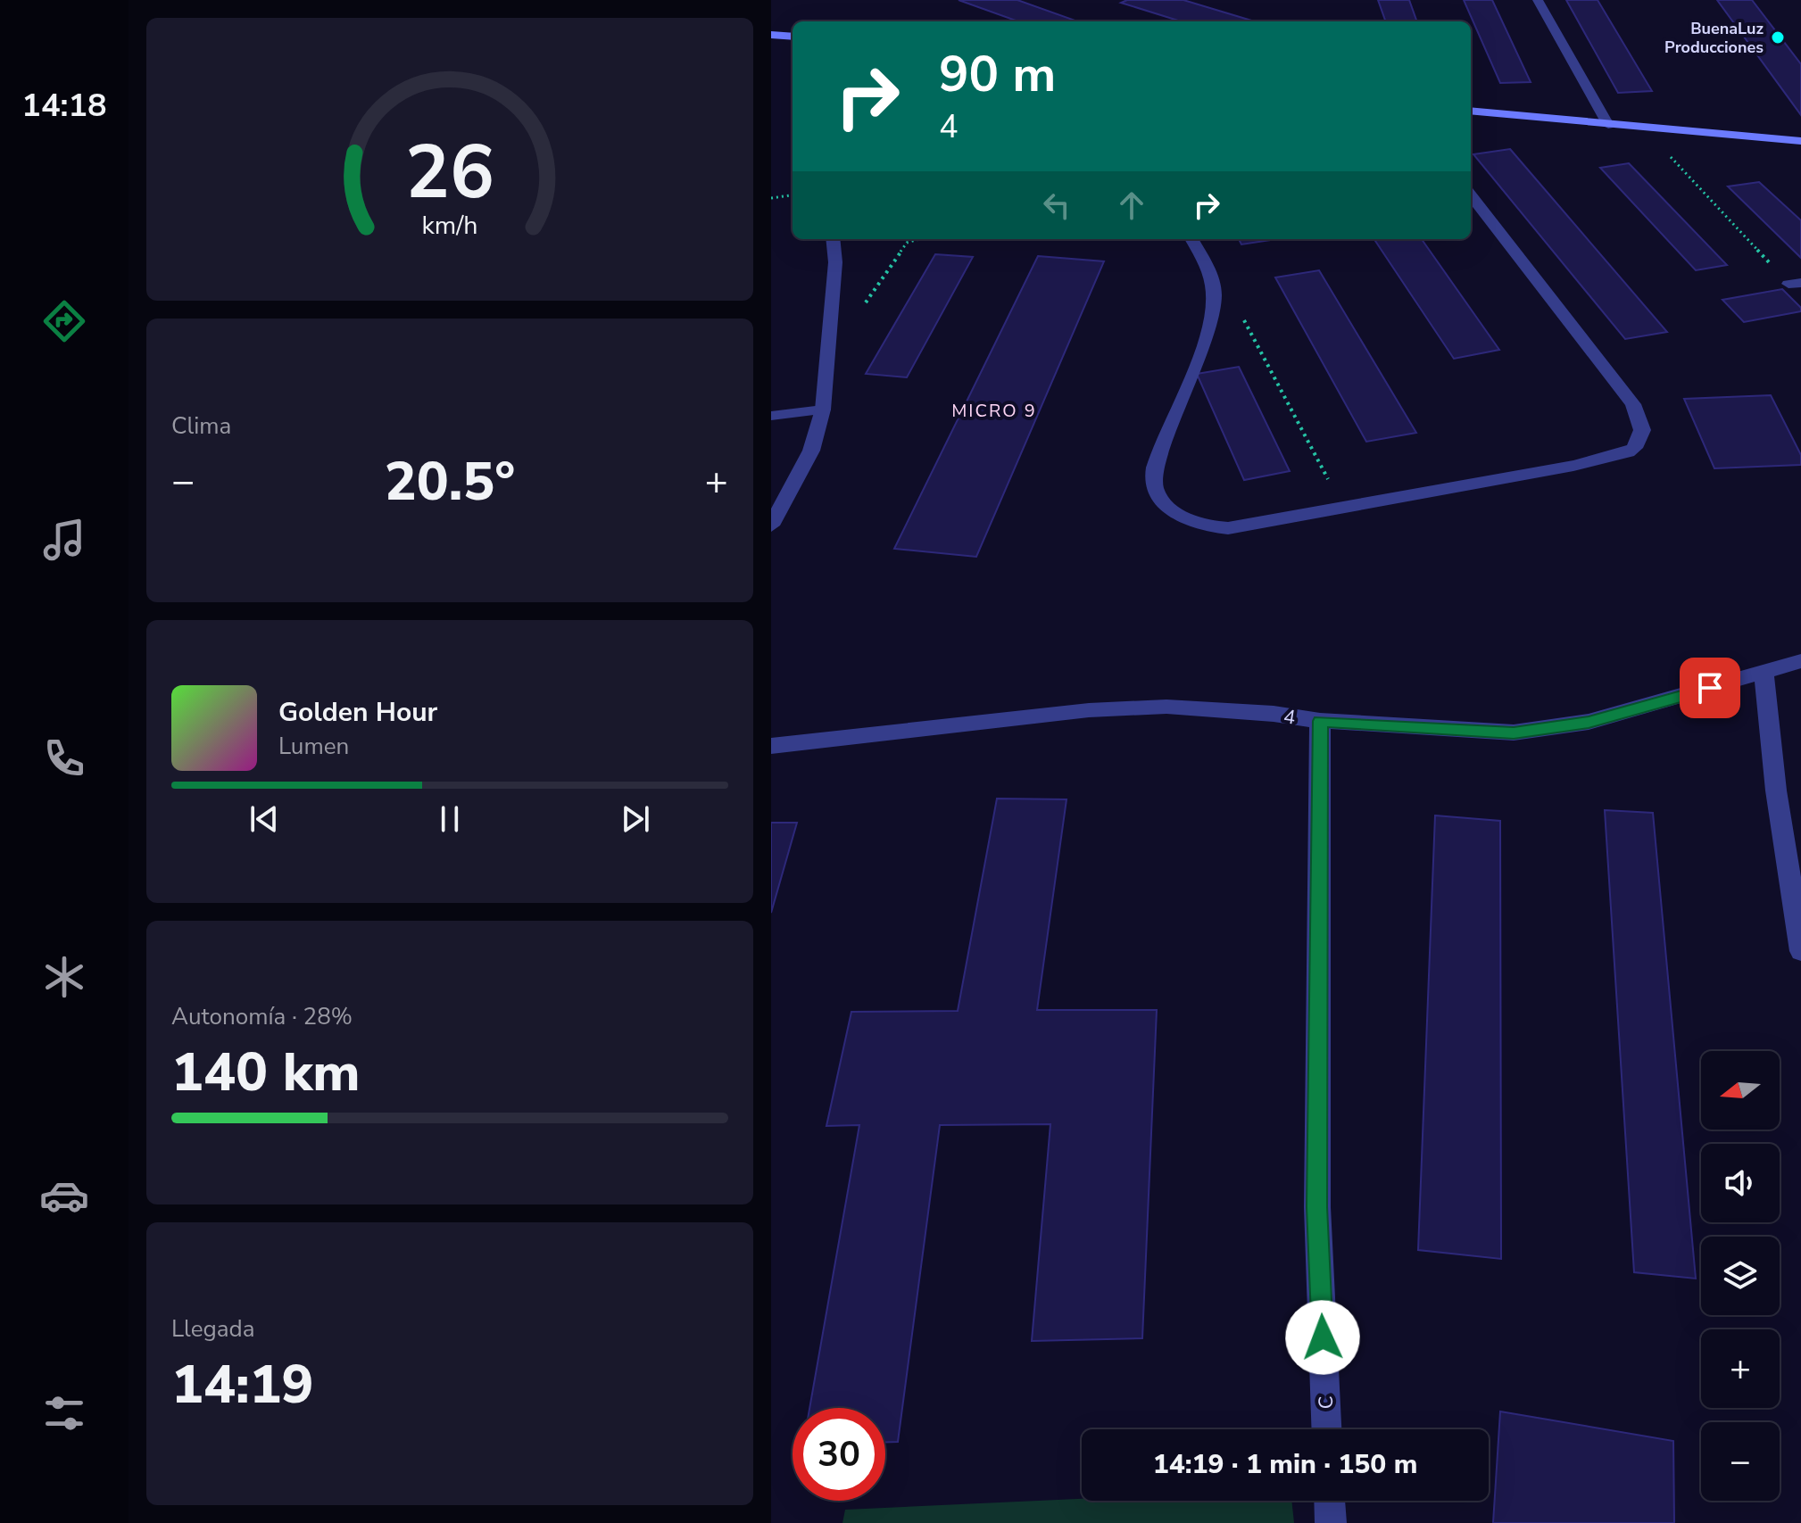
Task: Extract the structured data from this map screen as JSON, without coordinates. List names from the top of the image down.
{
  "streets": {
    "street": ["4", "C"]
  },
  "crossings": [
    ["4", "C"]
  ],
  "districts": ["MICRO 9"],
  "places": ["BuenaLuz Producciones"],
  "north": "left",
  "page": {
    "tabs": "14:18",
    "turn": ["90 m", "4"],
    "tile": [
      "Clima",
      ["Autonomía · 28%", "140 km"],
      ["Llegada", "14:19"]
    ],
    "heat": ["−", "20.5°", "+"],
    "song": ["Golden Hour", "Lumen"],
    "map_buttons": ["+", "−"],
    "limit": "30",
    "trip": "14:19 · 1 min · 150 m",
    "gauge": ["26", "km/h"]
  }
}
